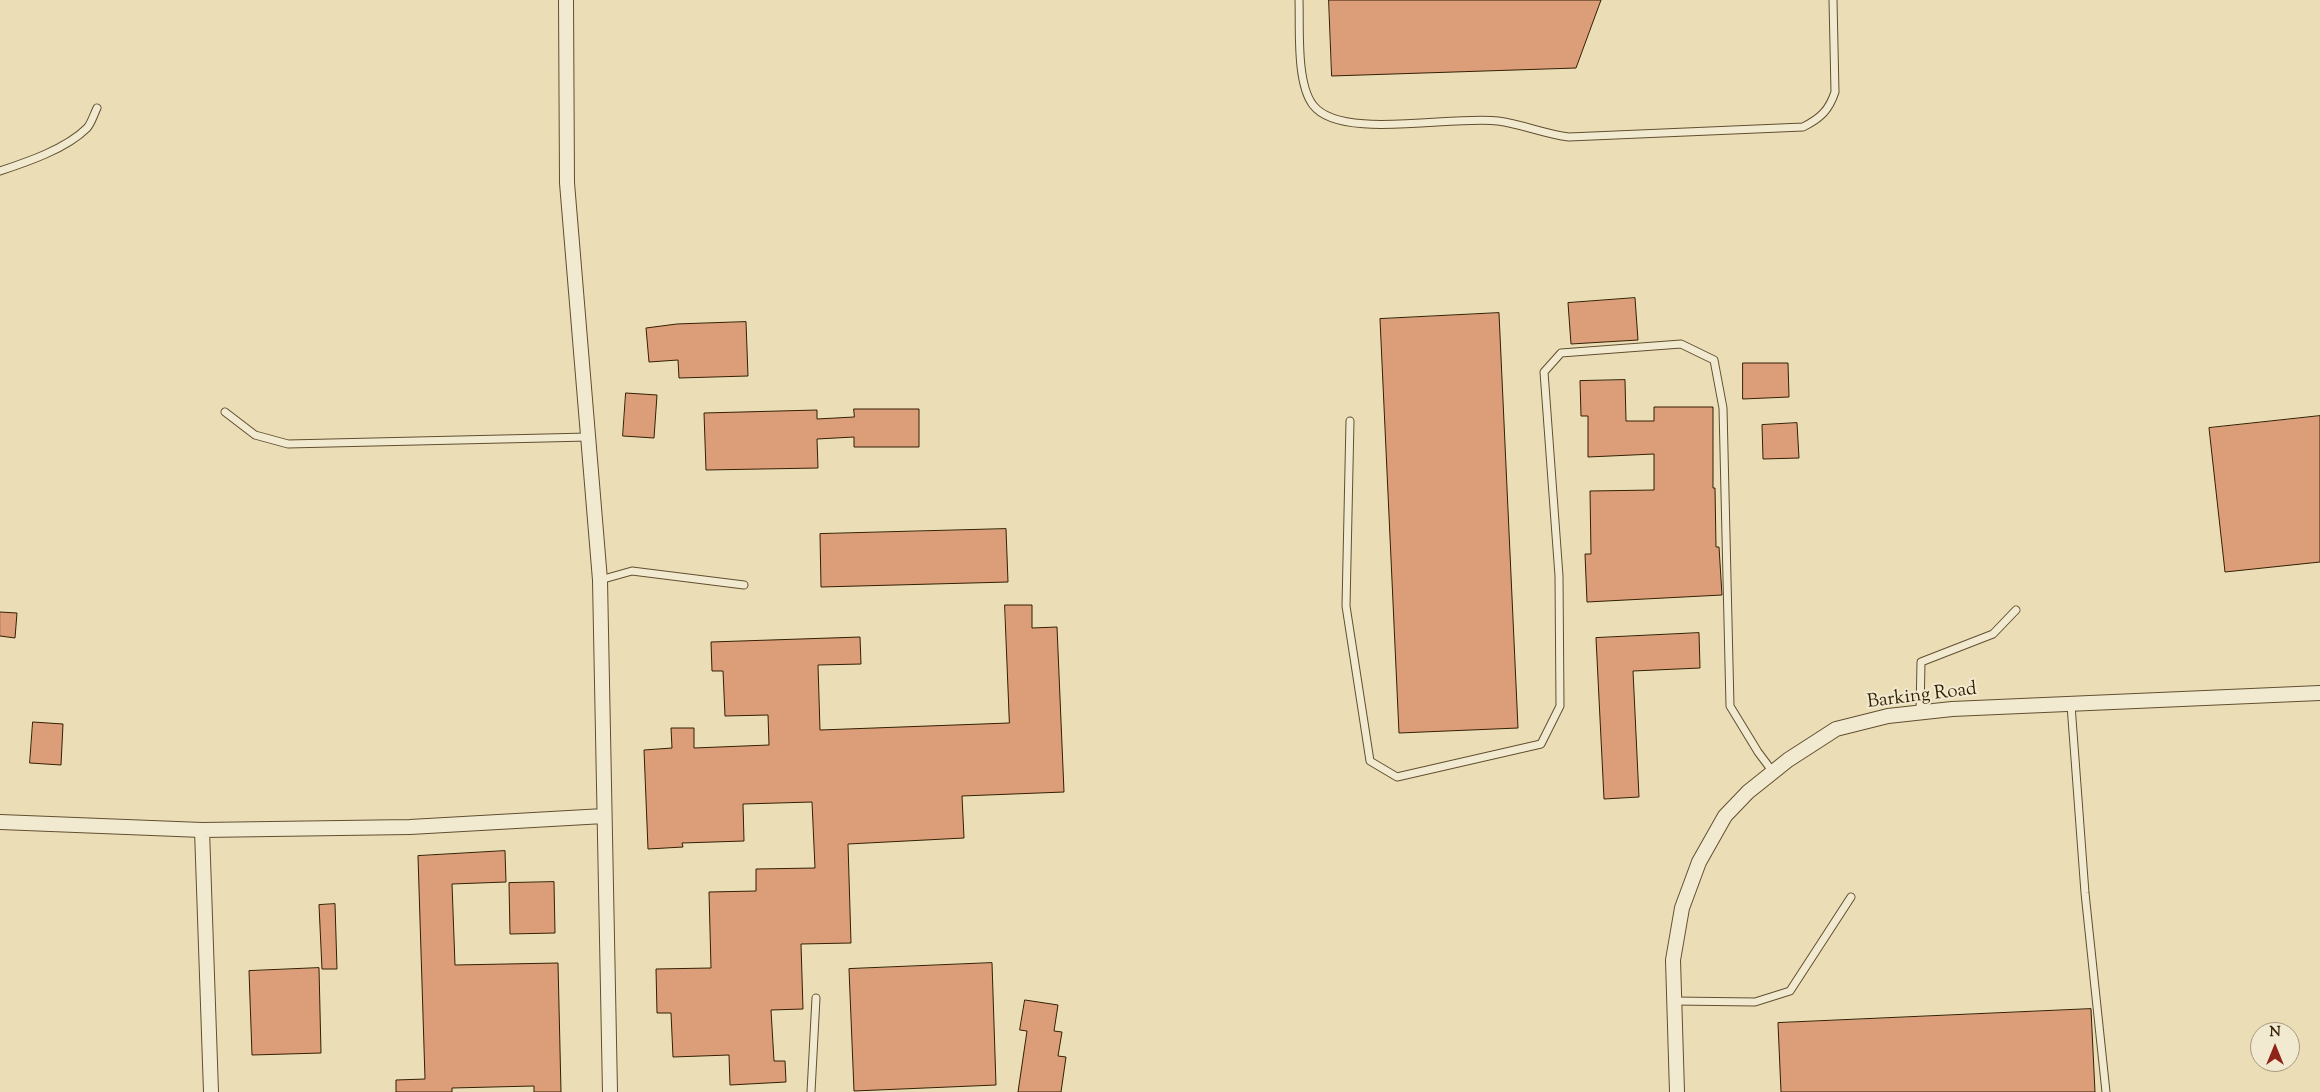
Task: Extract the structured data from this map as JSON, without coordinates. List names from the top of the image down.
{
  "streets": {
    "street": ["Barking Road"]
  },
  "north": "top"
}
